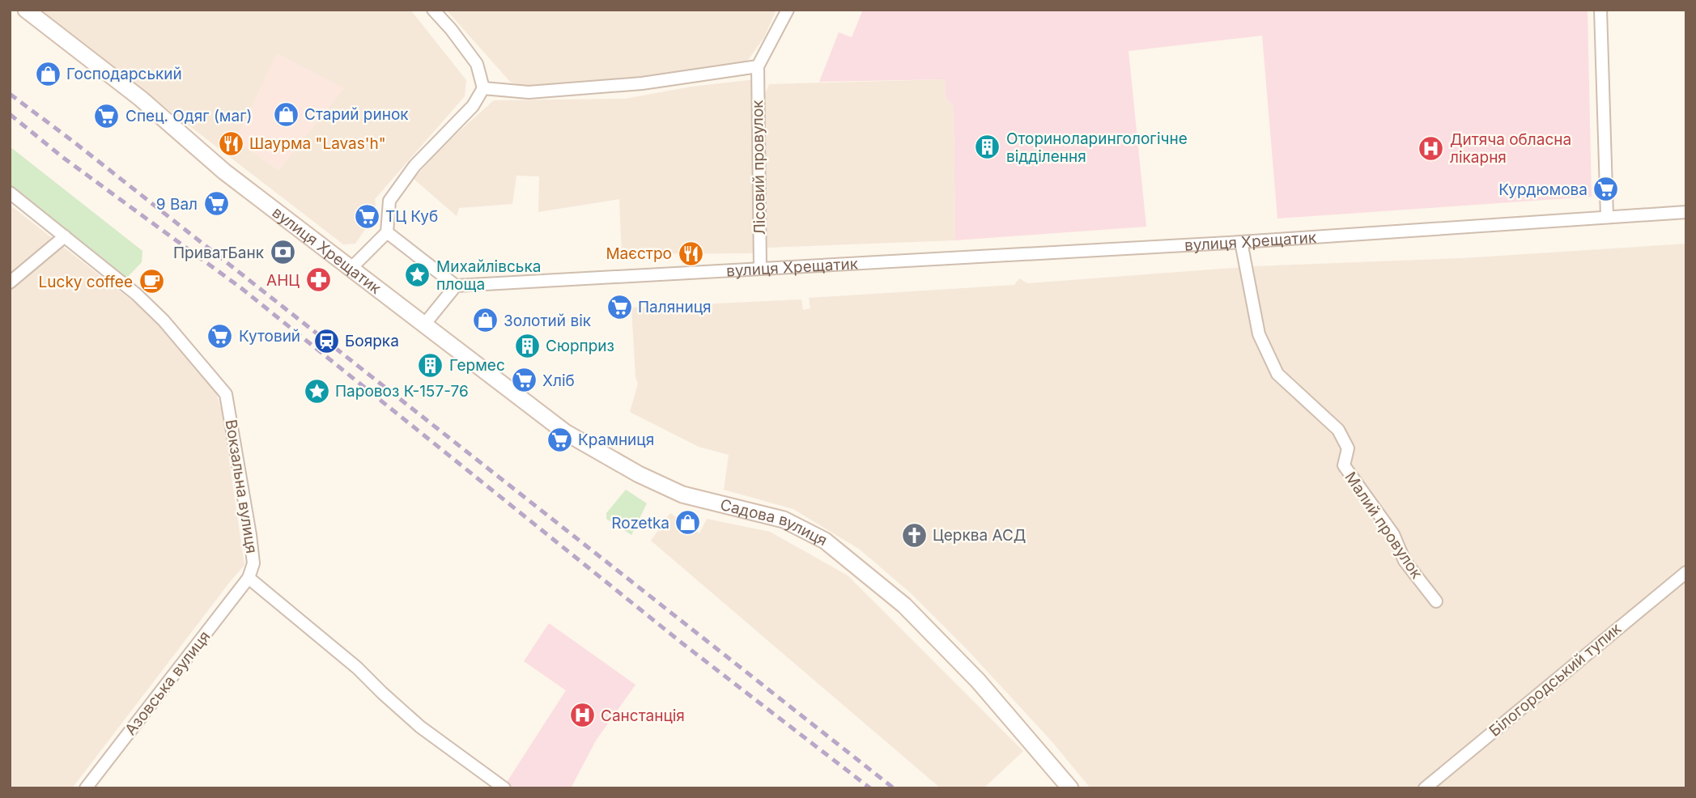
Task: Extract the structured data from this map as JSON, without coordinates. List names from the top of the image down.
{
  "streets": {
    "street": [
      "Лісовий провулок",
      "вулиця Хрещатик",
      "Вокзальна вулиця",
      "Садова вулиця",
      "Малий провулок",
      "Білогородський тупик",
      "Азовська вулиця"
    ]
  },
  "crossings": [
    ["Лісовий провулок", "вулиця Хрещатик"],
    ["вулиця Хрещатик", "Садова вулиця"],
    ["вулиця Хрещатик", "Малий провулок"],
    ["Вокзальна вулиця", "Азовська вулиця"]
  ],
  "places": {
    "shop": [
      "Господарський",
      "Старий ринок",
      "Золотий вік",
      "Rozetka"
    ],
    "supermarket": [
      "Спец. Одяг (маг)",
      "Курдюмова",
      "9 Вал",
      "ТЦ Куб",
      "Паляниця",
      "Кутовий",
      "Хліб",
      "Крамниця"
    ],
    "restaurant": ["Шаурма \"Lavas'h\"", "Маєстро"],
    "building": ["Оториноларингологічне відділення", "Сюрприз", "Гермес"],
    "hospital": ["Дитяча обласна лікарня", "Санстанція"],
    "bank": ["ПриватБанк"],
    "place": ["Михайлівська площа", "Паровоз К-157-76"],
    "pharmacy": ["АНЦ"],
    "cafe": ["Lucky coffee"],
    "station": ["Боярка"],
    "church": ["Церква АСД"]
  }
}
